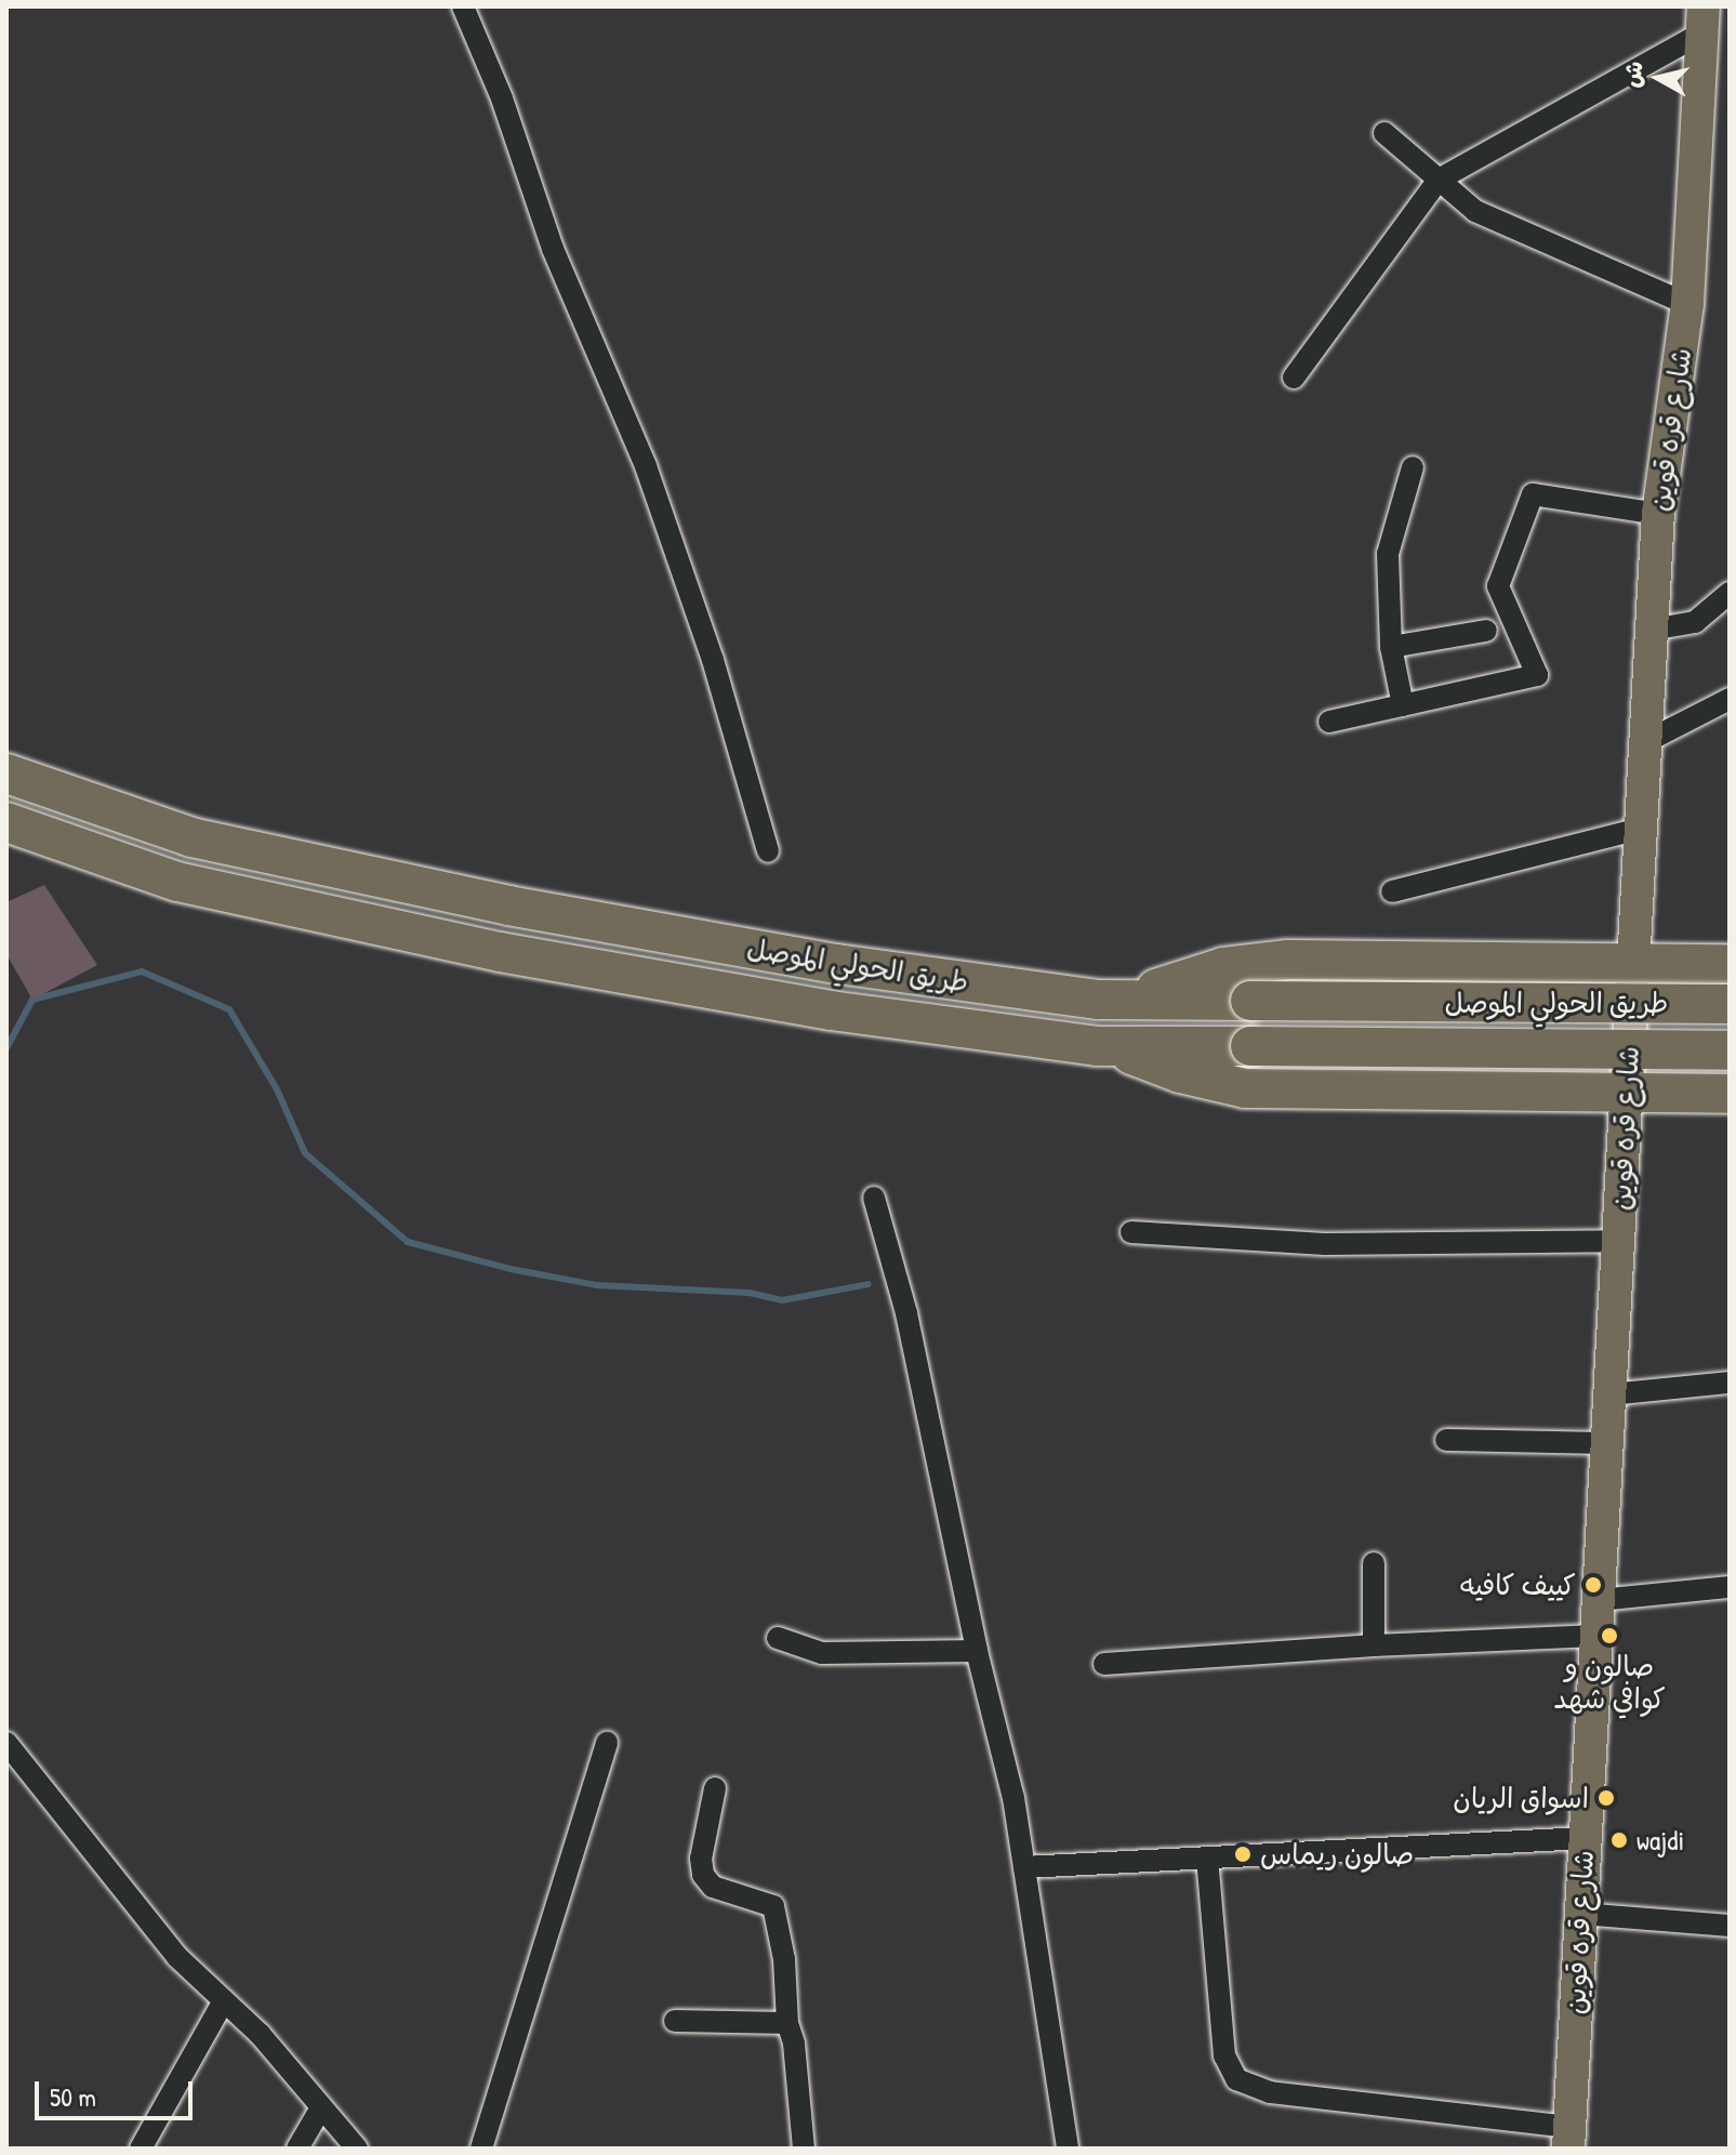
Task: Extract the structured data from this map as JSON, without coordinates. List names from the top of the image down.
{
  "streets": {
    "highway": ["طريق الحولي الموصل"],
    "main road": ["شارع قره قوين"]
  },
  "places": [
    "كييف كافيه",
    "صالون و كوافي شهد",
    "اسواق الريان",
    "wajdi",
    "صالون ريماس"
  ],
  "scale_bar": "50 m",
  "north": "left"
}
